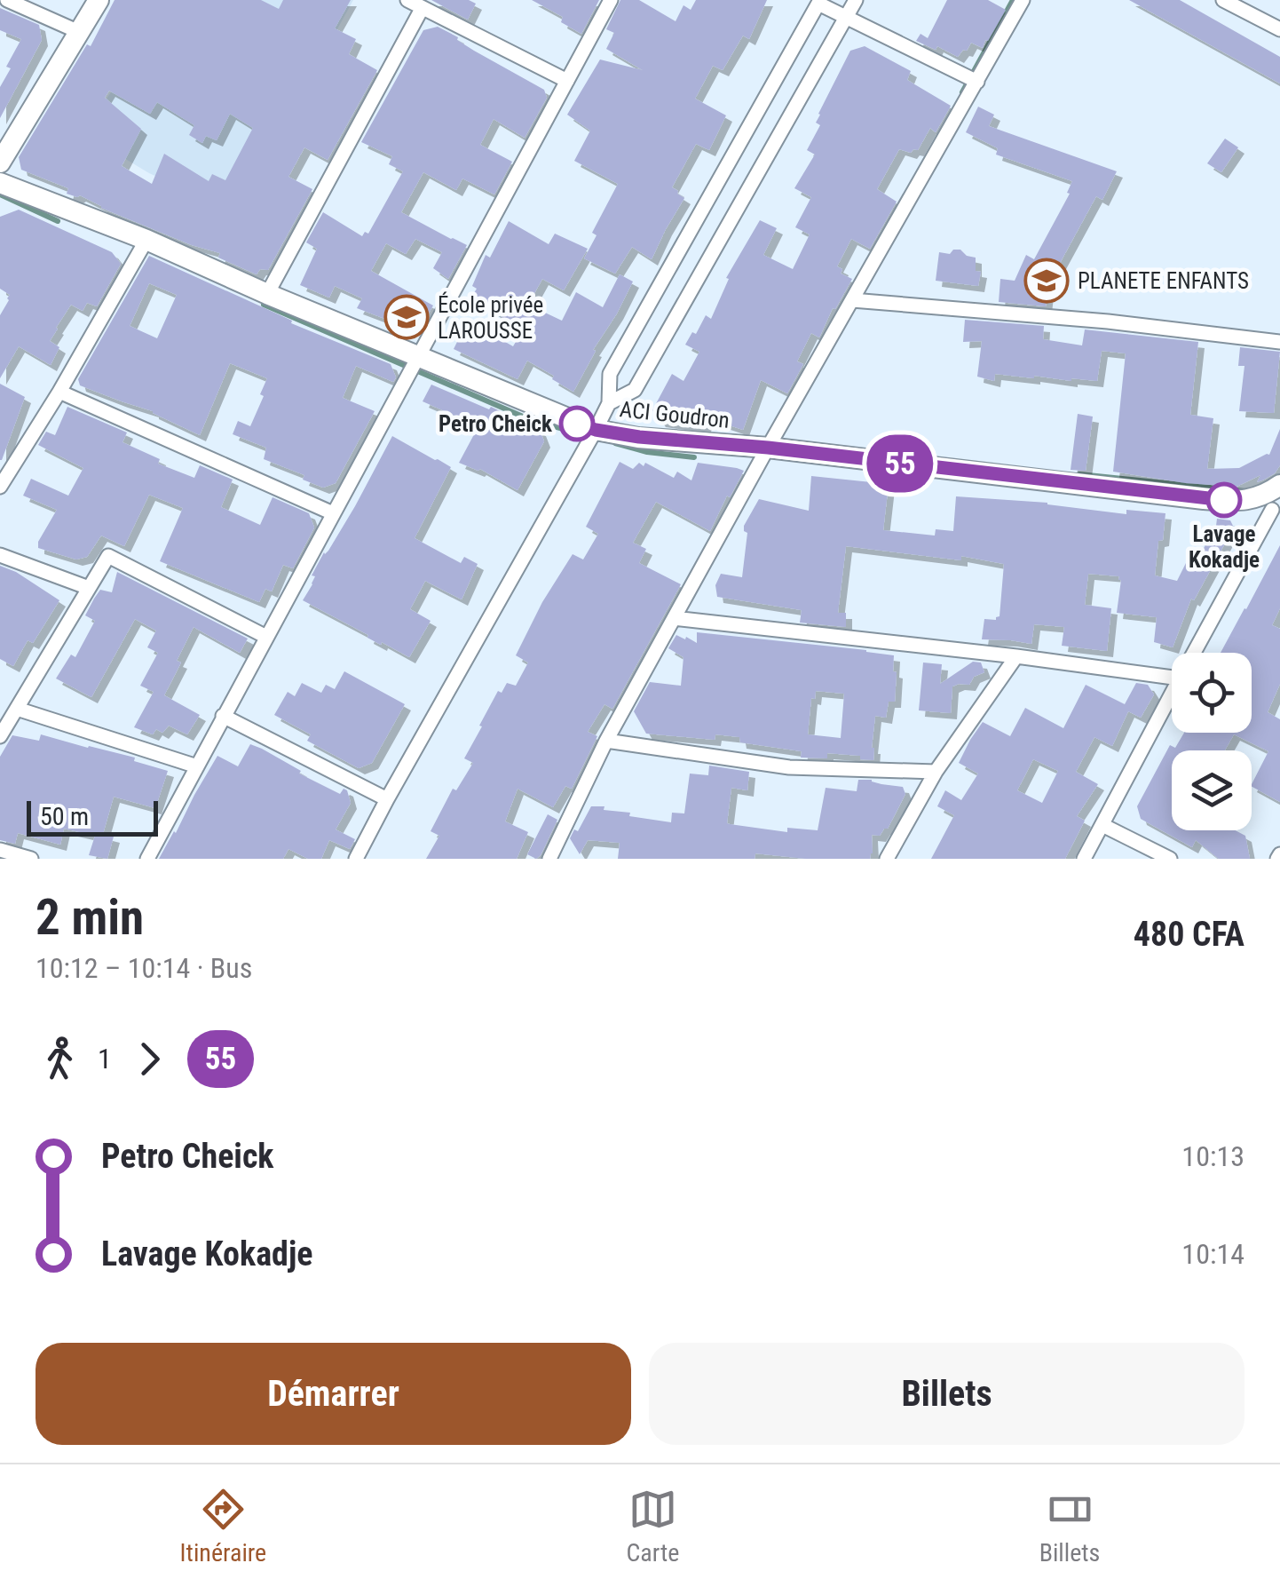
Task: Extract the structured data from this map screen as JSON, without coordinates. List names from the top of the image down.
{
  "streets": {
    "street": ["ACI Goudron"]
  },
  "places": {
    "school or university": ["PLANETE ENFANTS", "École privée LAROUSSE"],
    "other": ["Petro Cheick", "Lavage Kokadje"]
  },
  "lines": ["bus line 55"],
  "scale_bar": "50 m",
  "page": {
    "on_map": "55",
    "scale": "50 m",
    "heading": ["2 min", "10:12 – 10:14 · Bus", "480 CFA"],
    "legs": ["1", "55"],
    "list": [
      {
        "name": "Petro Cheick",
        "value": "10:13"
      },
      {
        "name": "Lavage Kokadje",
        "value": "10:14"
      }
    ],
    "buttons": ["Démarrer", "Billets"],
    "tabs": ["Itinéraire", "Carte", "Billets"]
  }
}
